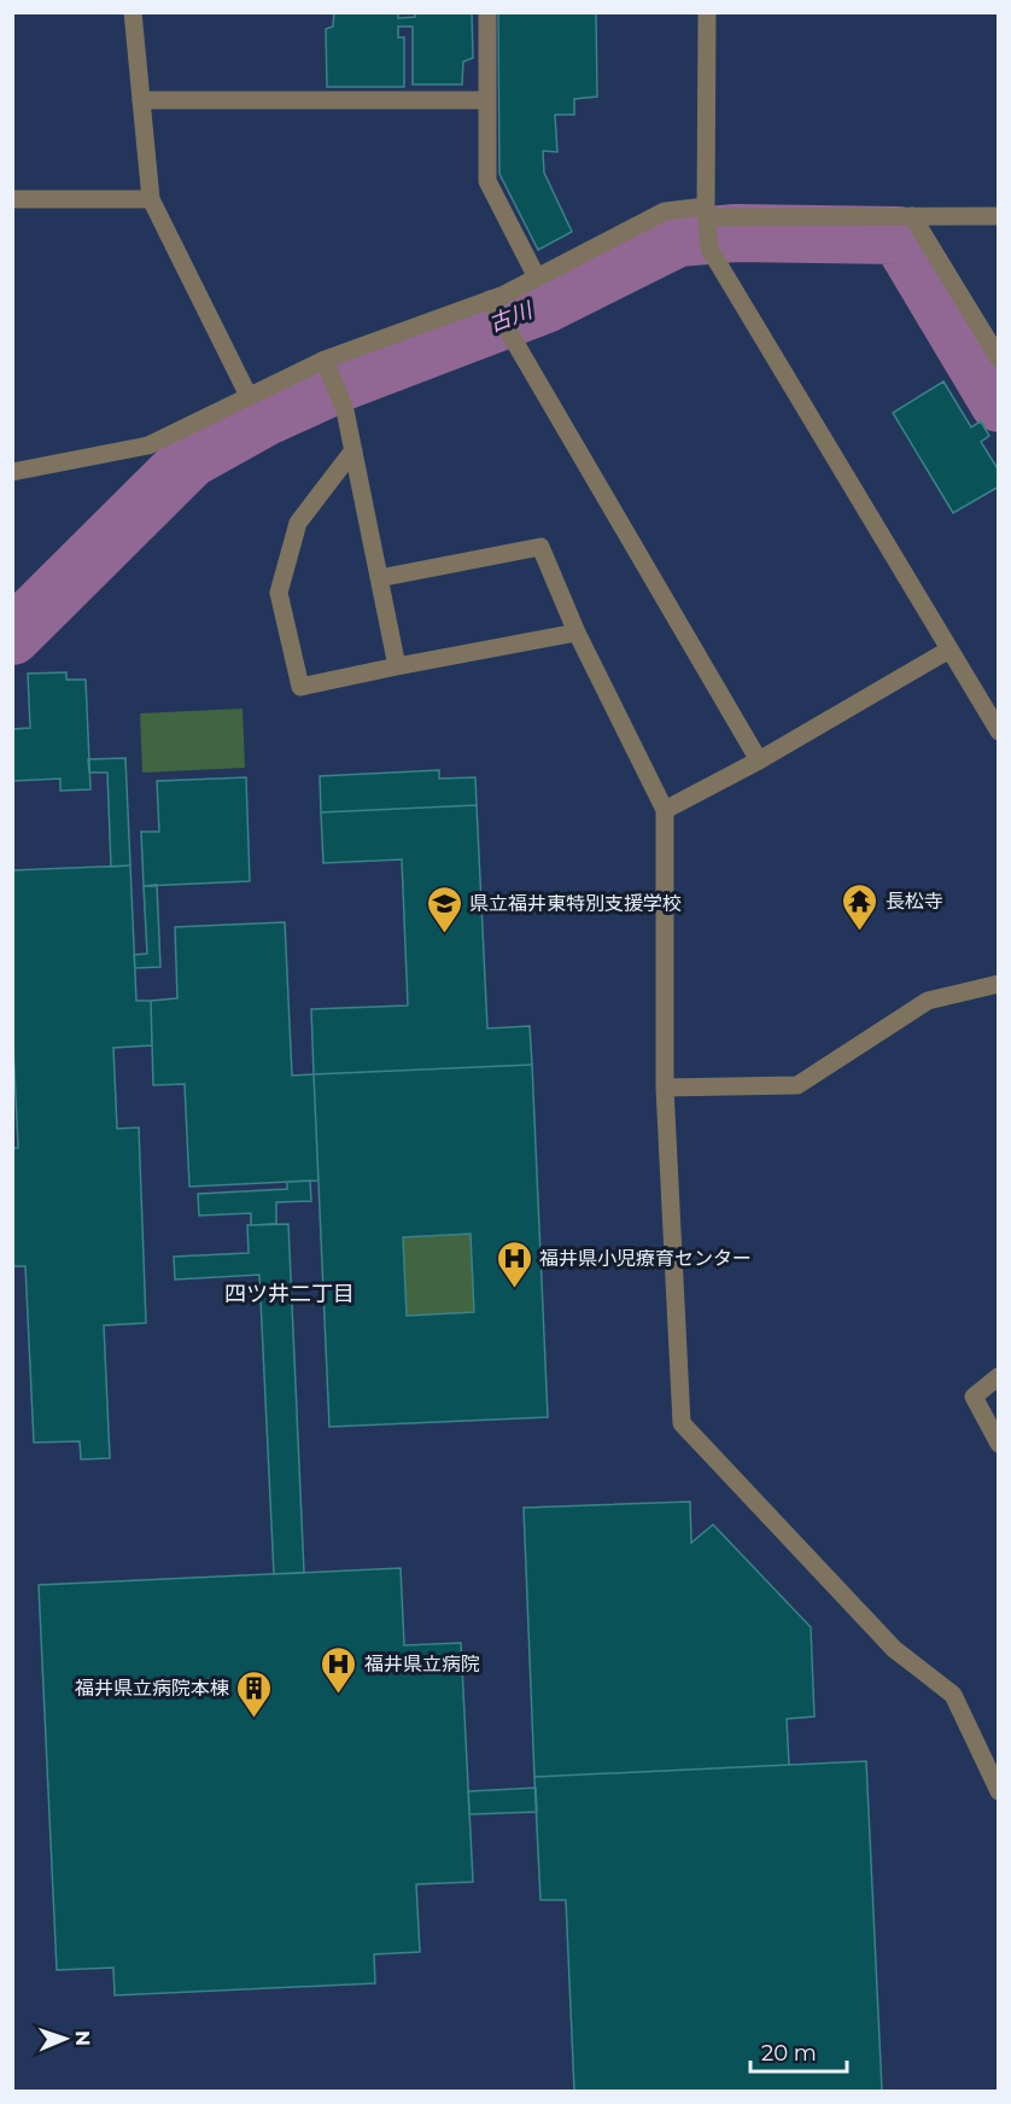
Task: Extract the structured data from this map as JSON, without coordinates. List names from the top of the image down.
{
  "districts": ["四ツ井二丁目"],
  "water": ["古川"],
  "places": {
    "temple": ["長松寺"],
    "school or university": ["県立福井東特別支援学校"],
    "hospital": ["福井県小児療育センター", "福井県立病院"],
    "building": ["福井県立病院本棟"]
  },
  "scale_bar": "20 m",
  "north": "right"
}
